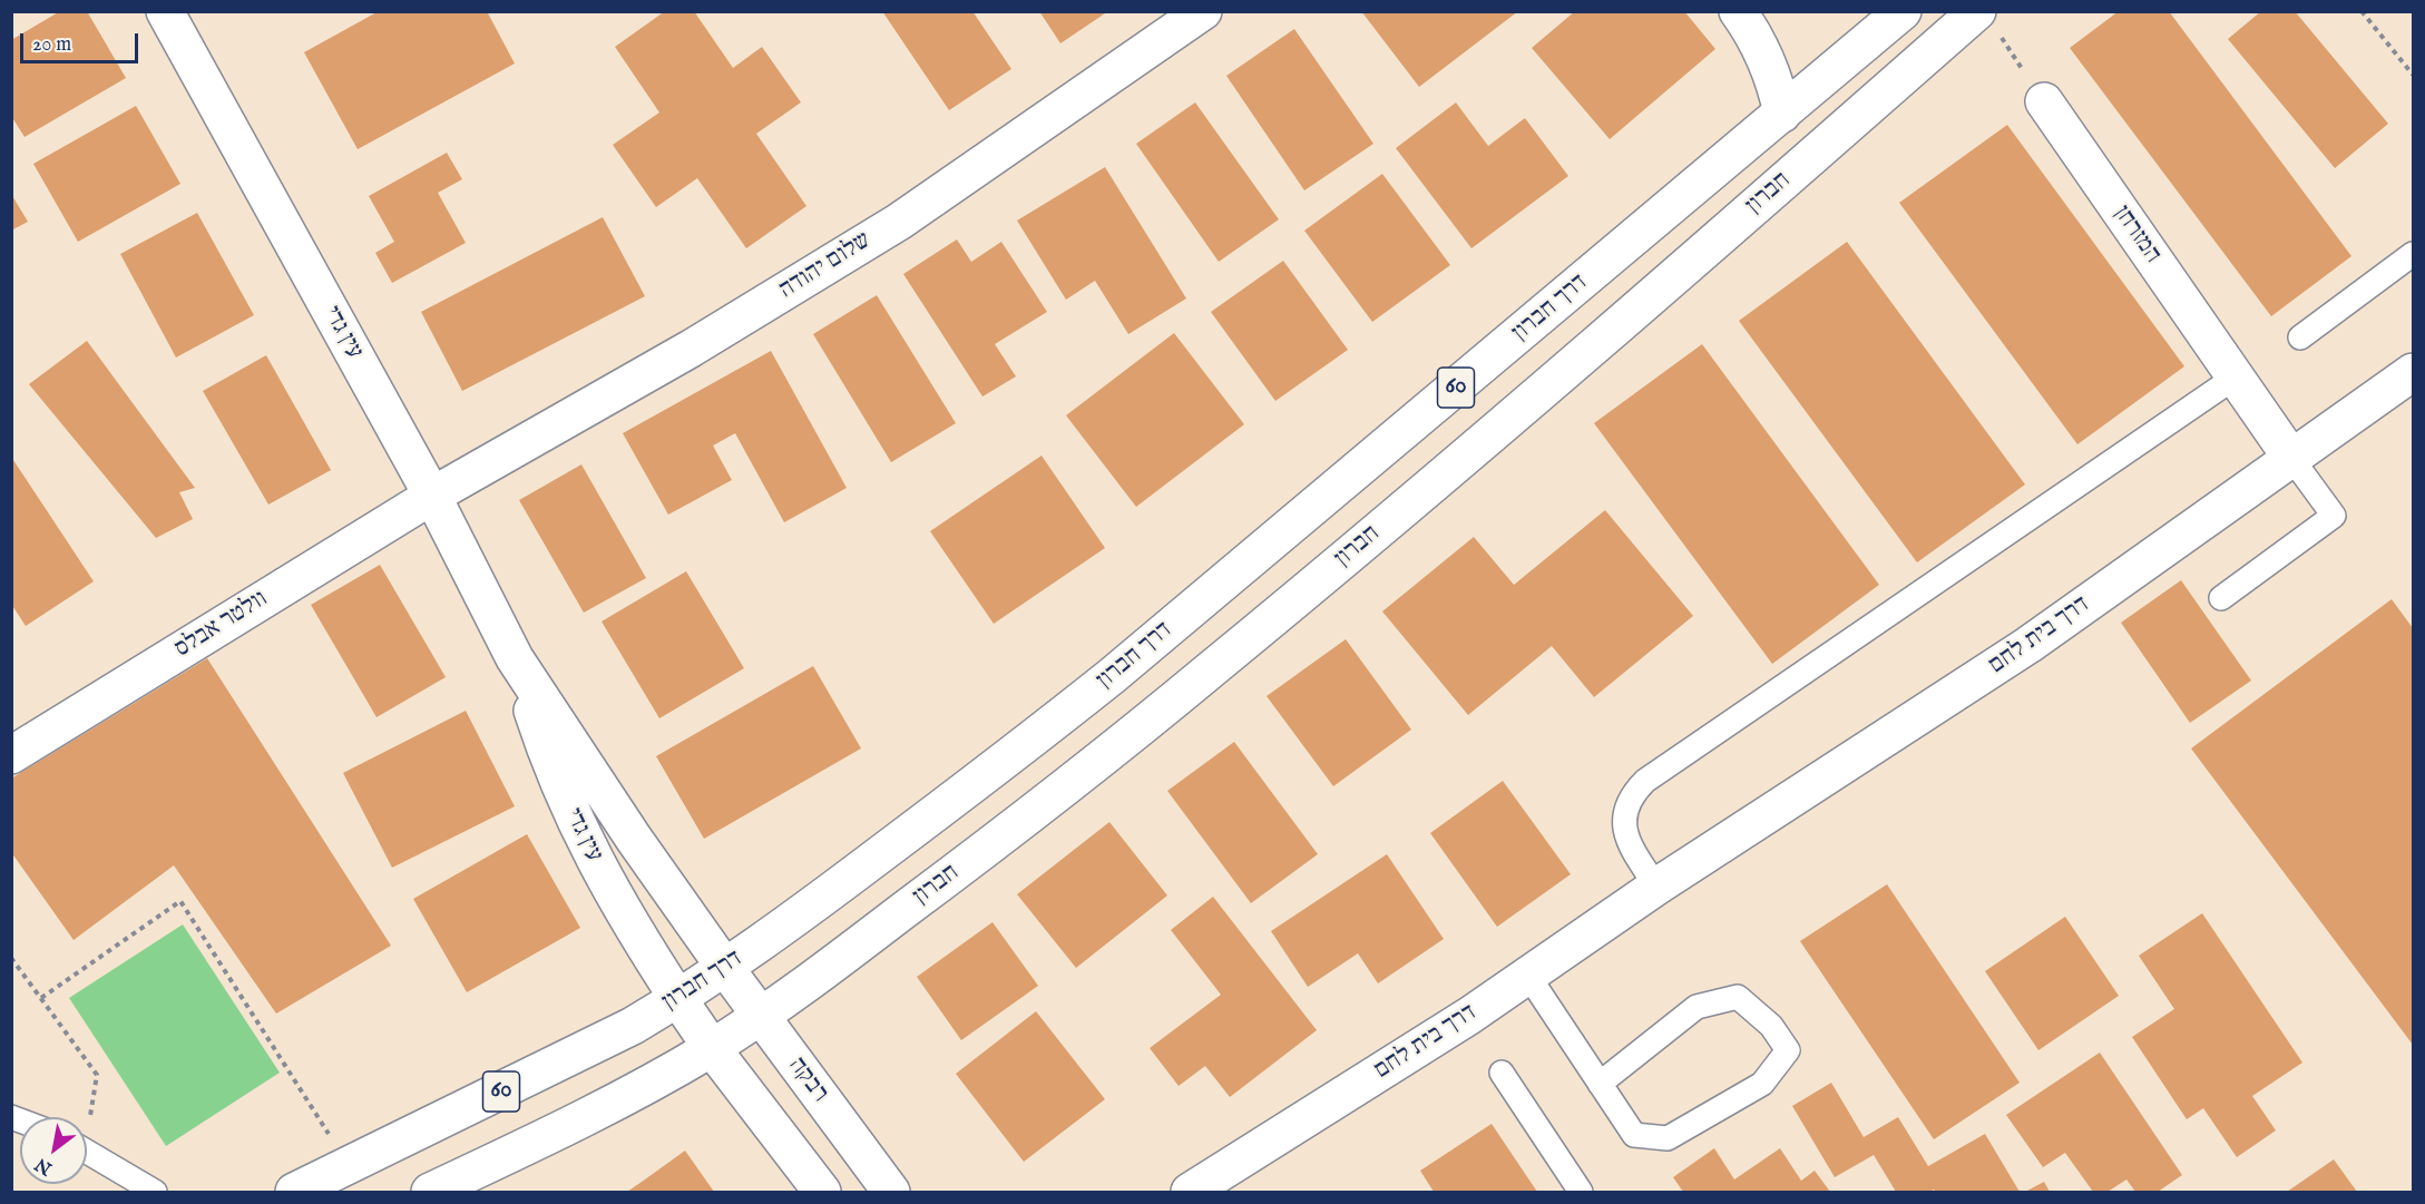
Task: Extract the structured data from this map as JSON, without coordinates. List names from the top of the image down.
{
  "streets": {
    "main road": [
      "חברון",
      "המזרחן",
      "שלום יהודה",
      "דרך חברון",
      "עין גדי",
      "60",
      "וולטר אבלס",
      "דרך בית לחם",
      "רבקה"
    ]
  },
  "crossings": [
    ["חברון", "60"],
    ["חברון", "רבקה"],
    ["המזרחן", "דרך בית לחם"],
    ["שלום יהודה", "עין גדי"],
    ["שלום יהודה", "וולטר אבלס"],
    ["דרך חברון", "עין גדי"],
    ["דרך חברון", "רבקה"],
    ["עין גדי", "וולטר אבלס"],
    ["עין גדי", "רבקה"]
  ],
  "scale_bar": "20 m",
  "north": "bottom left"
}
